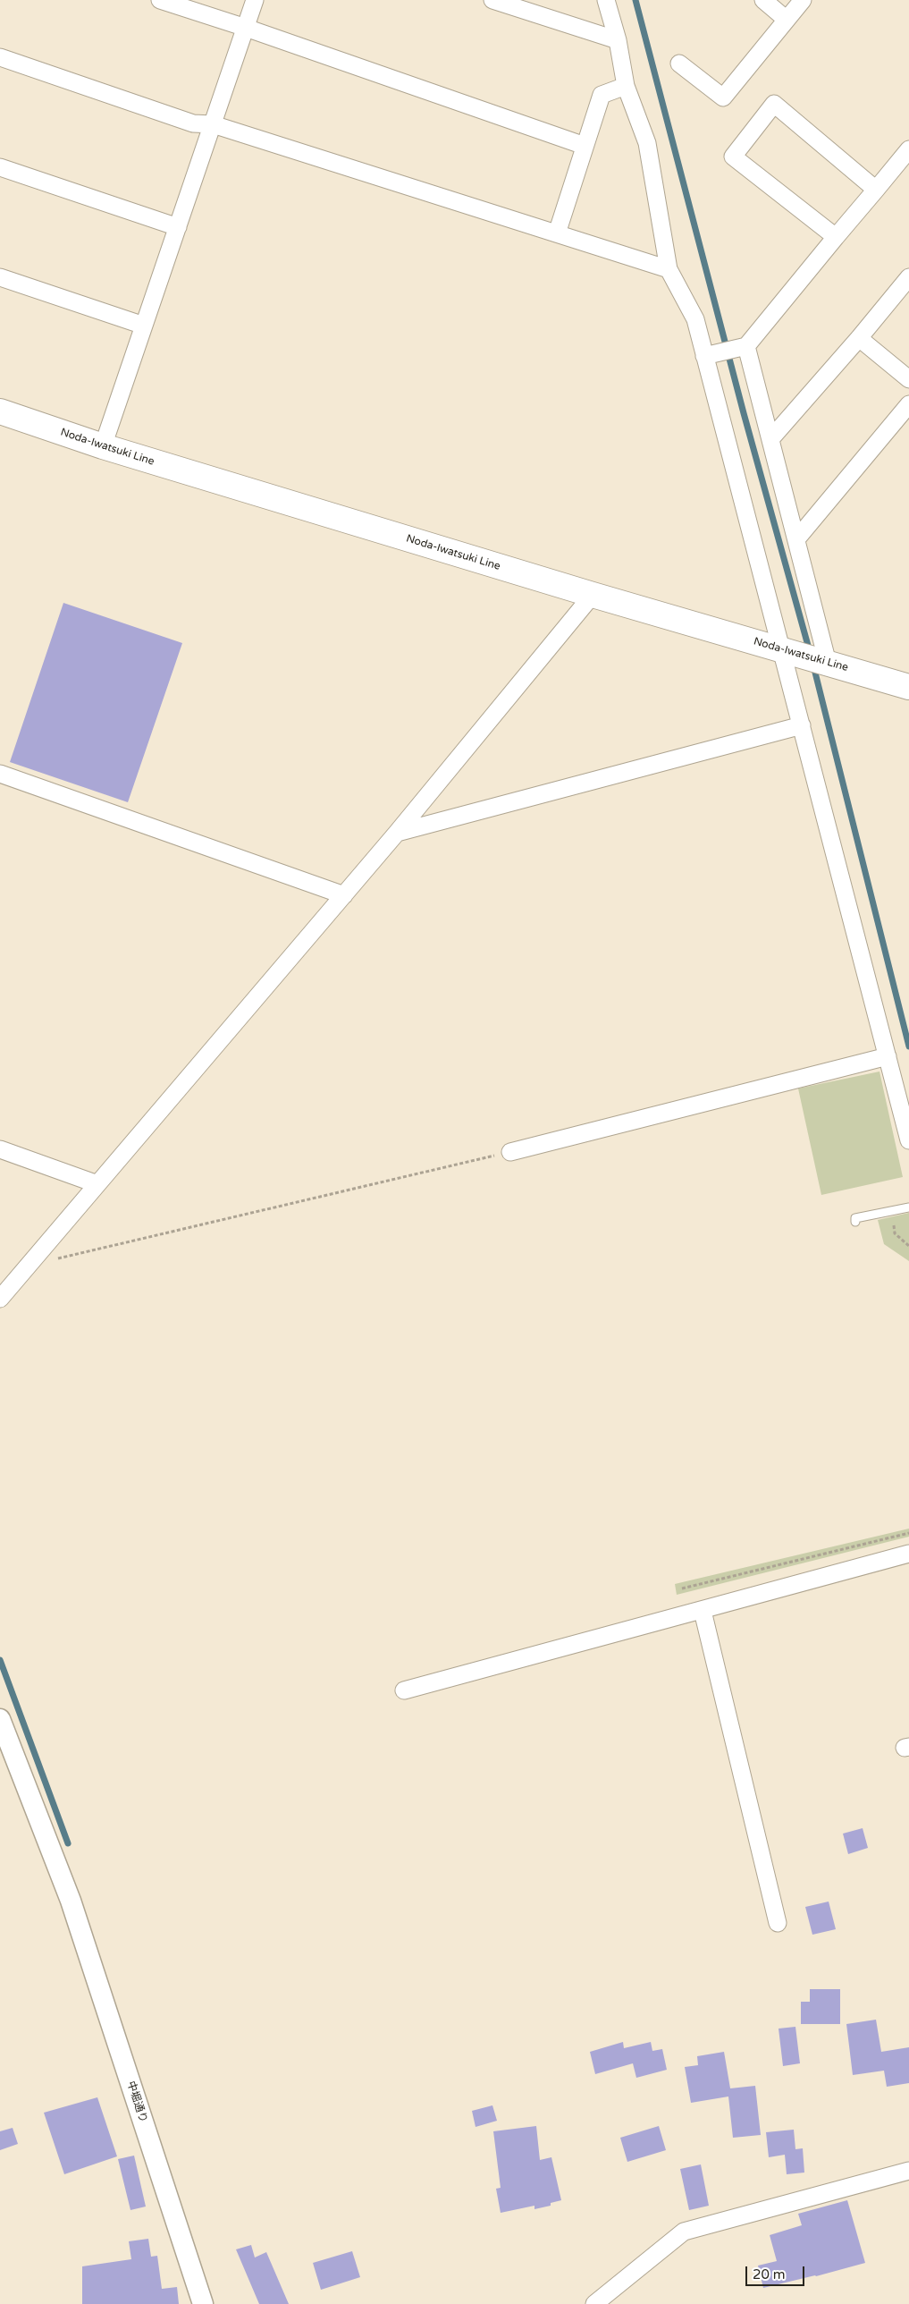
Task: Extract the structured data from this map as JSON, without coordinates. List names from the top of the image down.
{
  "streets": {
    "main road": ["Noda-Iwatsuki Line"],
    "street": ["中堀通り"]
  },
  "scale_bar": "20 m"
}
